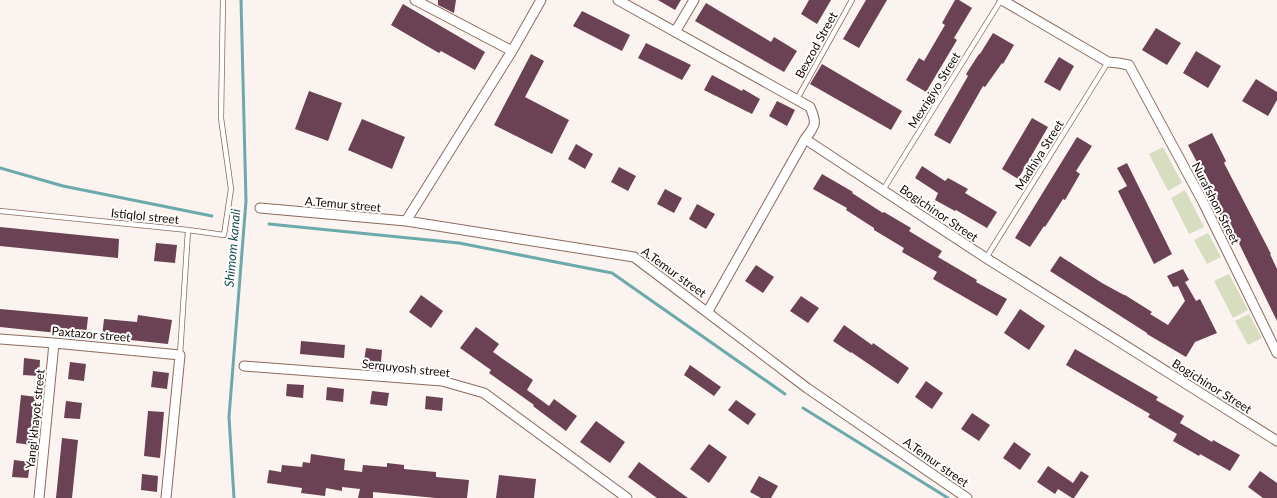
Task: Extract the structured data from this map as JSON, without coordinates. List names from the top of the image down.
{
  "streets": {
    "street": [
      "Nurafshon Street",
      "A.Temur street",
      "Bogichinor Street",
      "Paxtazor street",
      "Serquyosh street",
      "Yangi khayot street"
    ],
    "lane": [
      "Bexzod Street",
      "Mexrigiyo Street",
      "Madhiya Street",
      "Istiqlol street"
    ]
  },
  "crossings": [
    ["Mexrigiyo Street", "Bogichinor Street"],
    ["Madhiya Street", "Nurafshon Street"],
    ["Madhiya Street", "Bogichinor Street"],
    ["Istiqlol street", "Paxtazor street"],
    ["Paxtazor street", "Yangi khayot street"]
  ],
  "water": ["Shimom kanali"]
}
